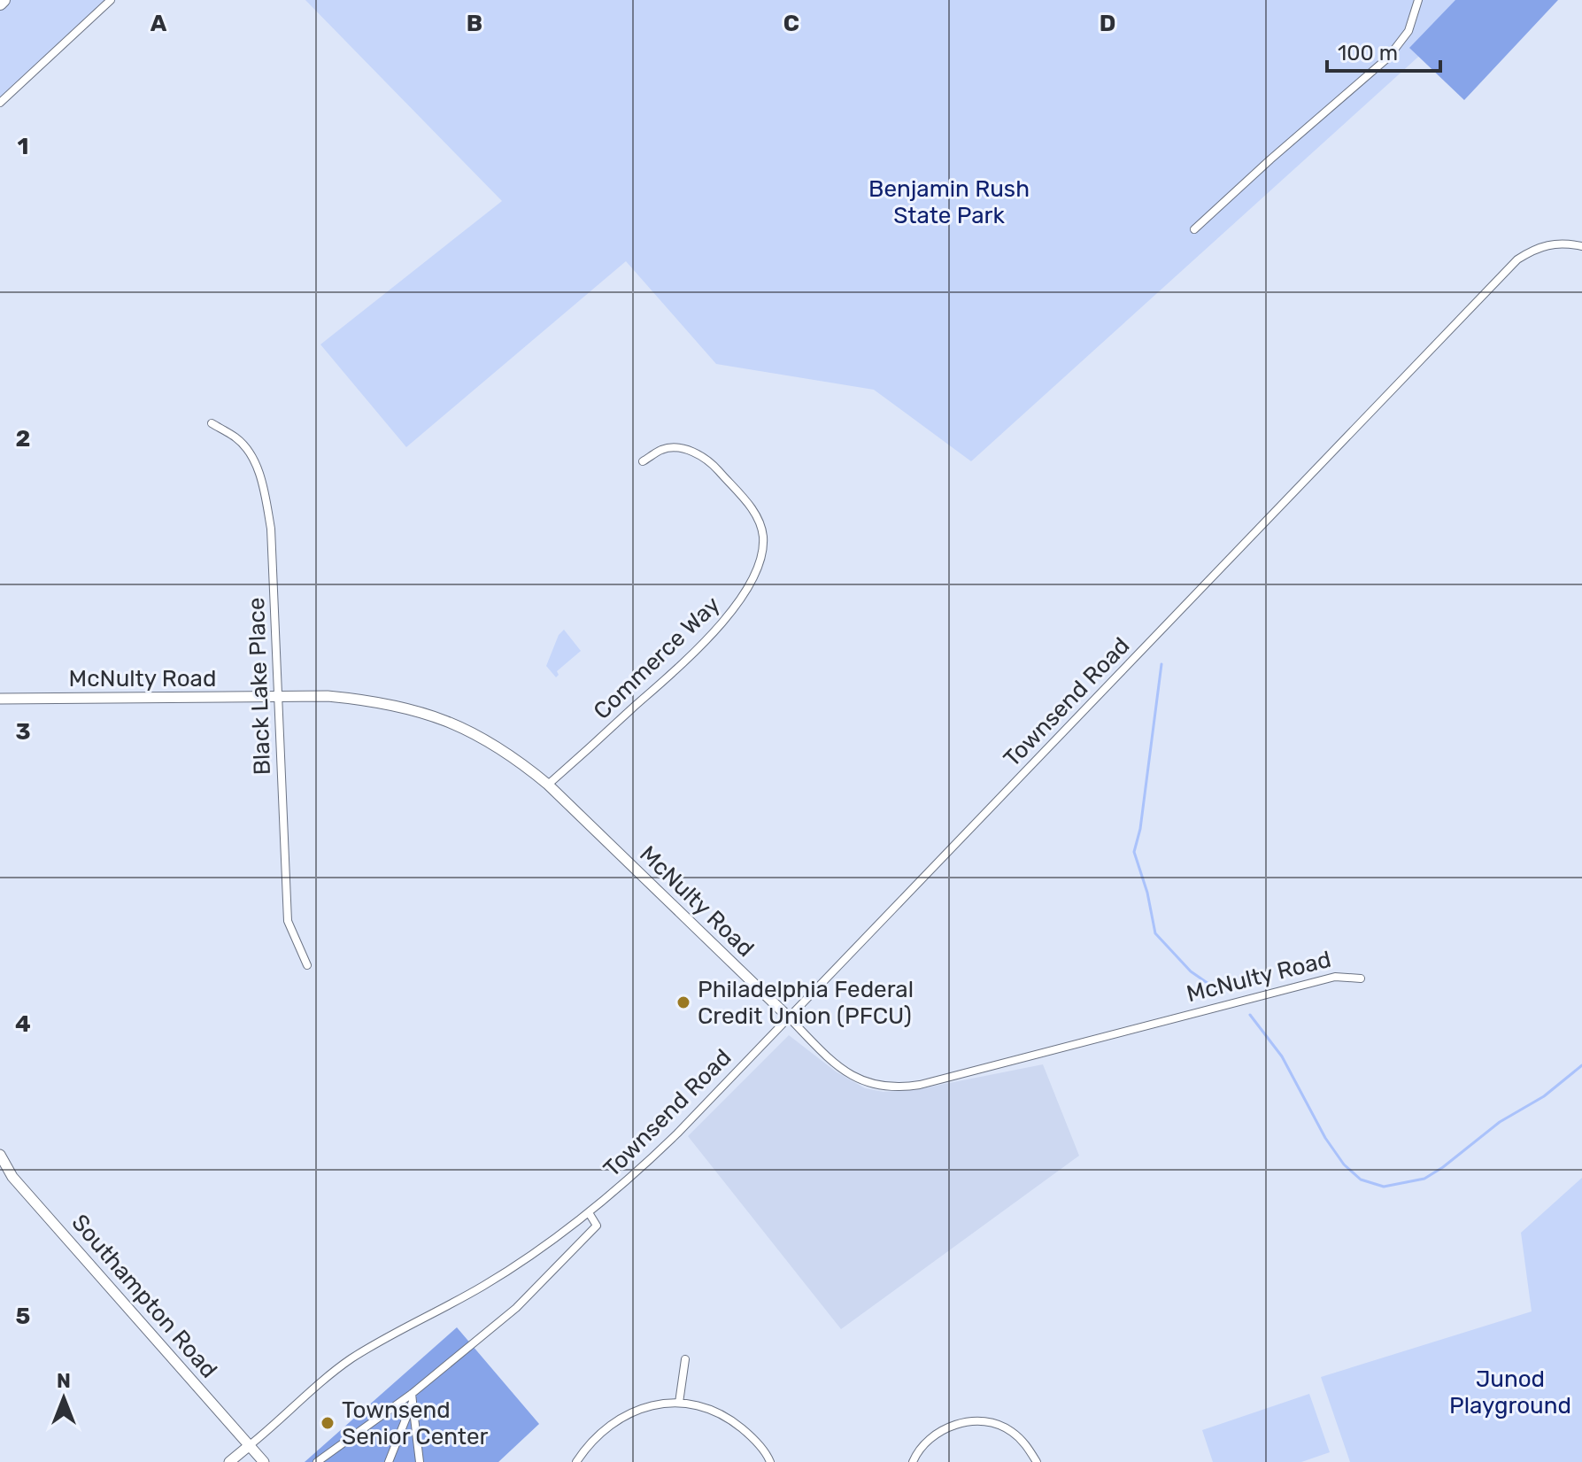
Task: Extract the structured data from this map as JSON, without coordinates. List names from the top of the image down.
{
  "streets": {
    "street": [
      "Commerce Way",
      "McNulty Road",
      "Black Lake Place",
      "Townsend Road",
      "Southampton Road"
    ]
  },
  "crossings": [
    ["Commerce Way", "McNulty Road"],
    ["McNulty Road", "Black Lake Place"],
    ["McNulty Road", "Townsend Road"],
    ["Townsend Road", "Southampton Road"]
  ],
  "parks": ["Benjamin Rush State Park", "Junod Playground"],
  "places": ["Philadelphia Federal Credit Union (PFCU)", "Townsend Senior Center"],
  "scale_bar": "100 m",
  "north": "top",
  "grid": {
    "columns": [
      "A",
      "B",
      "C",
      "D"
    ],
    "rows": [
      "1",
      "2",
      "3",
      "4",
      "5"
    ]
  }
}
